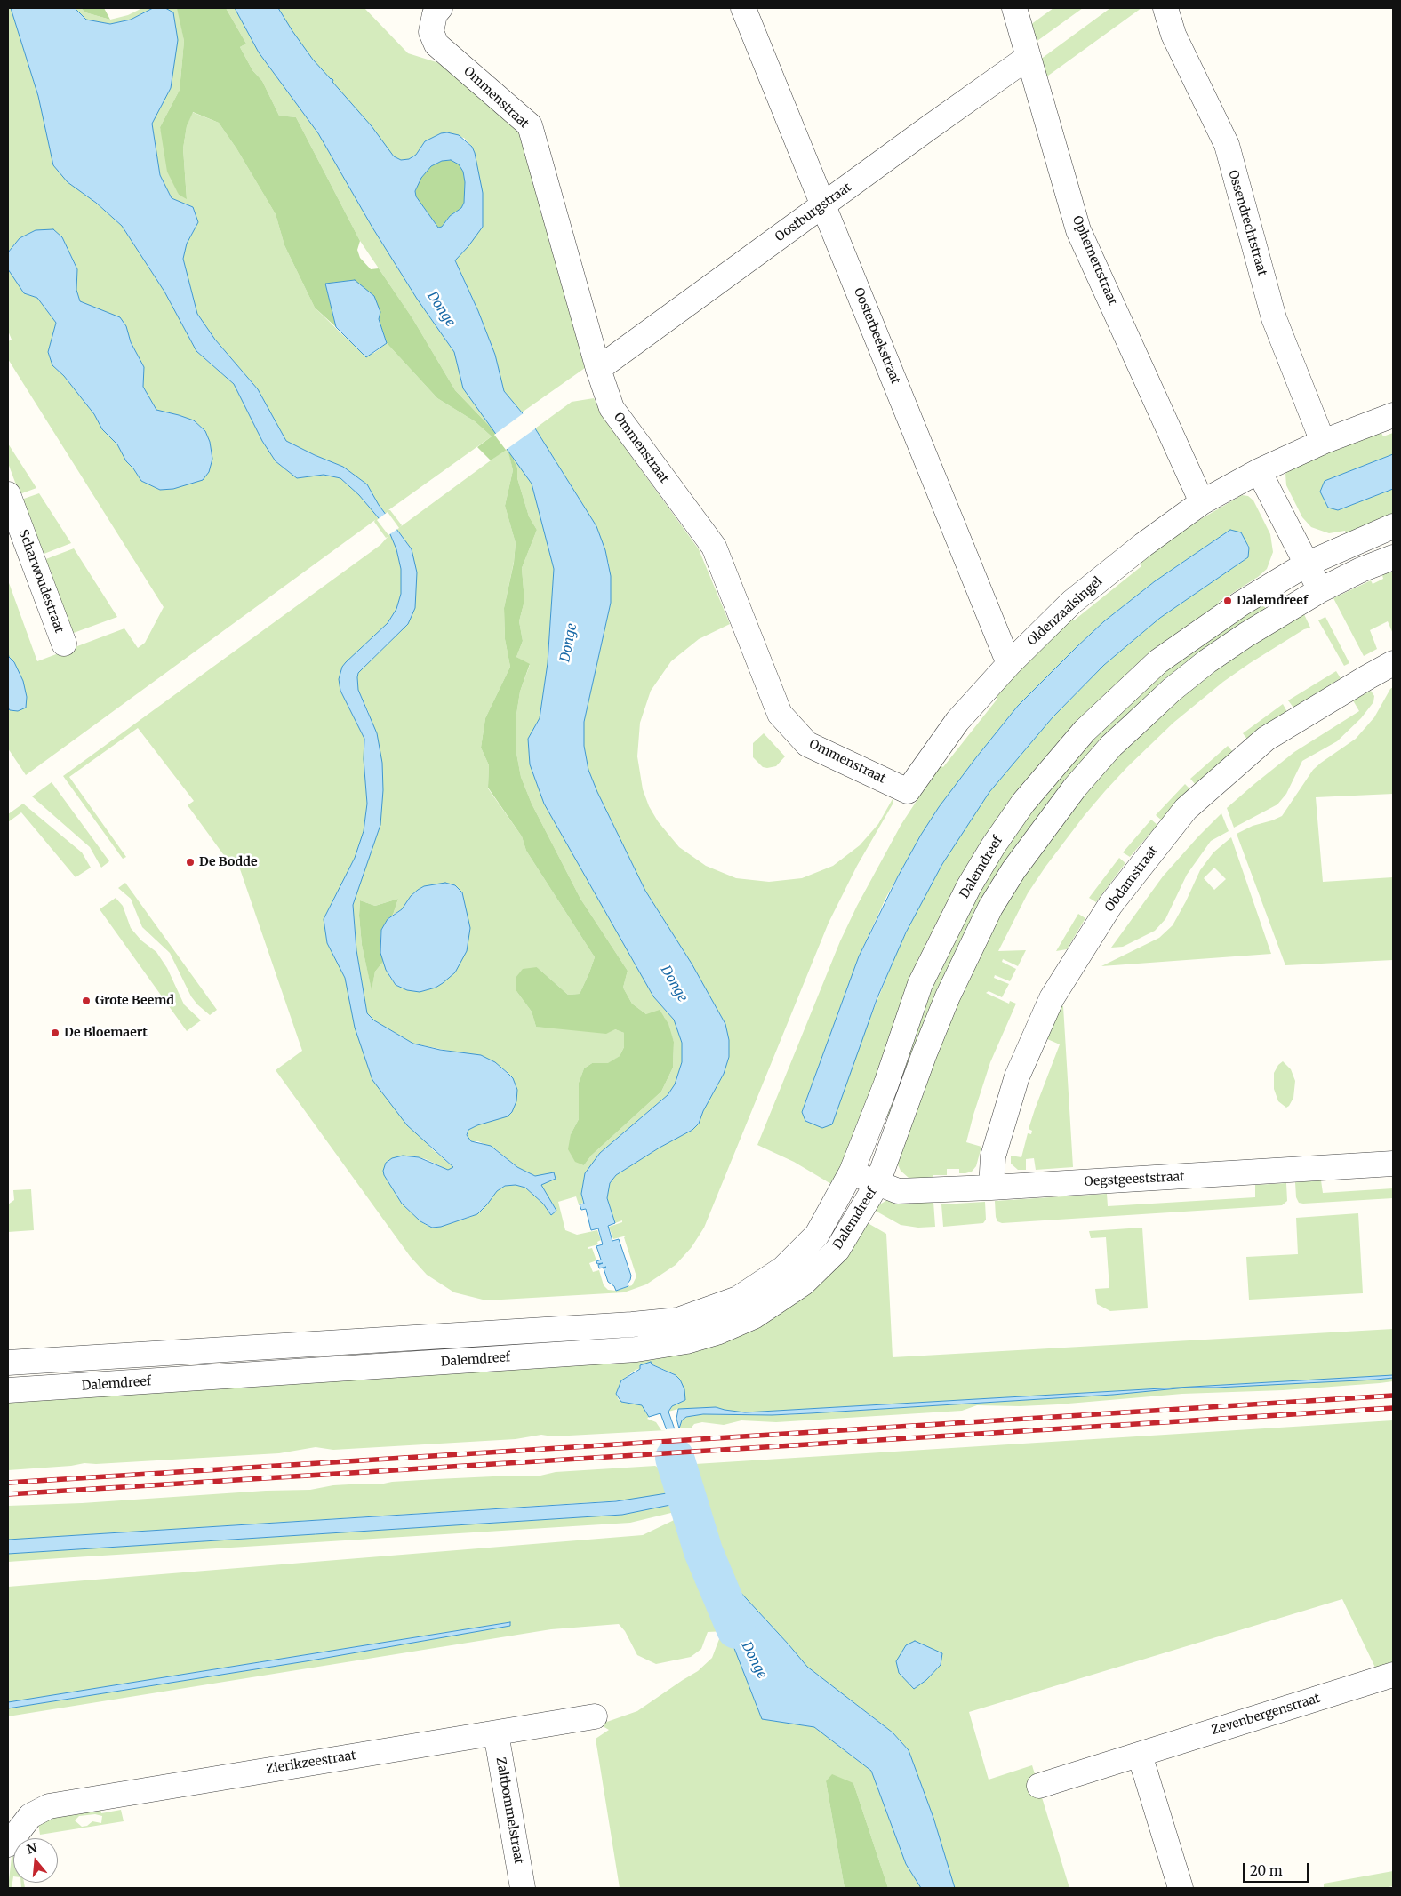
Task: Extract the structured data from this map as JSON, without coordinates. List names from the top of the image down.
{
  "streets": {
    "street": [
      "Ommenstraat",
      "Oostburgstraat",
      "Ossendrechtstraat",
      "Ophemertstraat",
      "Oosterbeekstraat",
      "Scharwoudestraat",
      "Oldenzaalsingel",
      "Dalemdreef",
      "Obdamstraat",
      "Oegstgeeststraat",
      "Zevenbergenstraat",
      "Zierikzeestraat",
      "Zaltbommelstraat"
    ]
  },
  "crossings": [
    ["Ommenstraat", "Oostburgstraat"],
    ["Ommenstraat", "Oldenzaalsingel"],
    ["Oostburgstraat", "Ophemertstraat"],
    ["Oostburgstraat", "Oosterbeekstraat"],
    ["Ossendrechtstraat", "Oldenzaalsingel"],
    ["Ophemertstraat", "Oldenzaalsingel"],
    ["Oosterbeekstraat", "Oldenzaalsingel"],
    ["Dalemdreef", "Oegstgeeststraat"],
    ["Obdamstraat", "Oegstgeeststraat"],
    ["Zierikzeestraat", "Zaltbommelstraat"]
  ],
  "water": ["Donge"],
  "places": [
    "Dalemdreef",
    "De Bodde",
    "Grote Beemd",
    "De Bloemaert"
  ],
  "scale_bar": "20 m",
  "north": "top"
}
